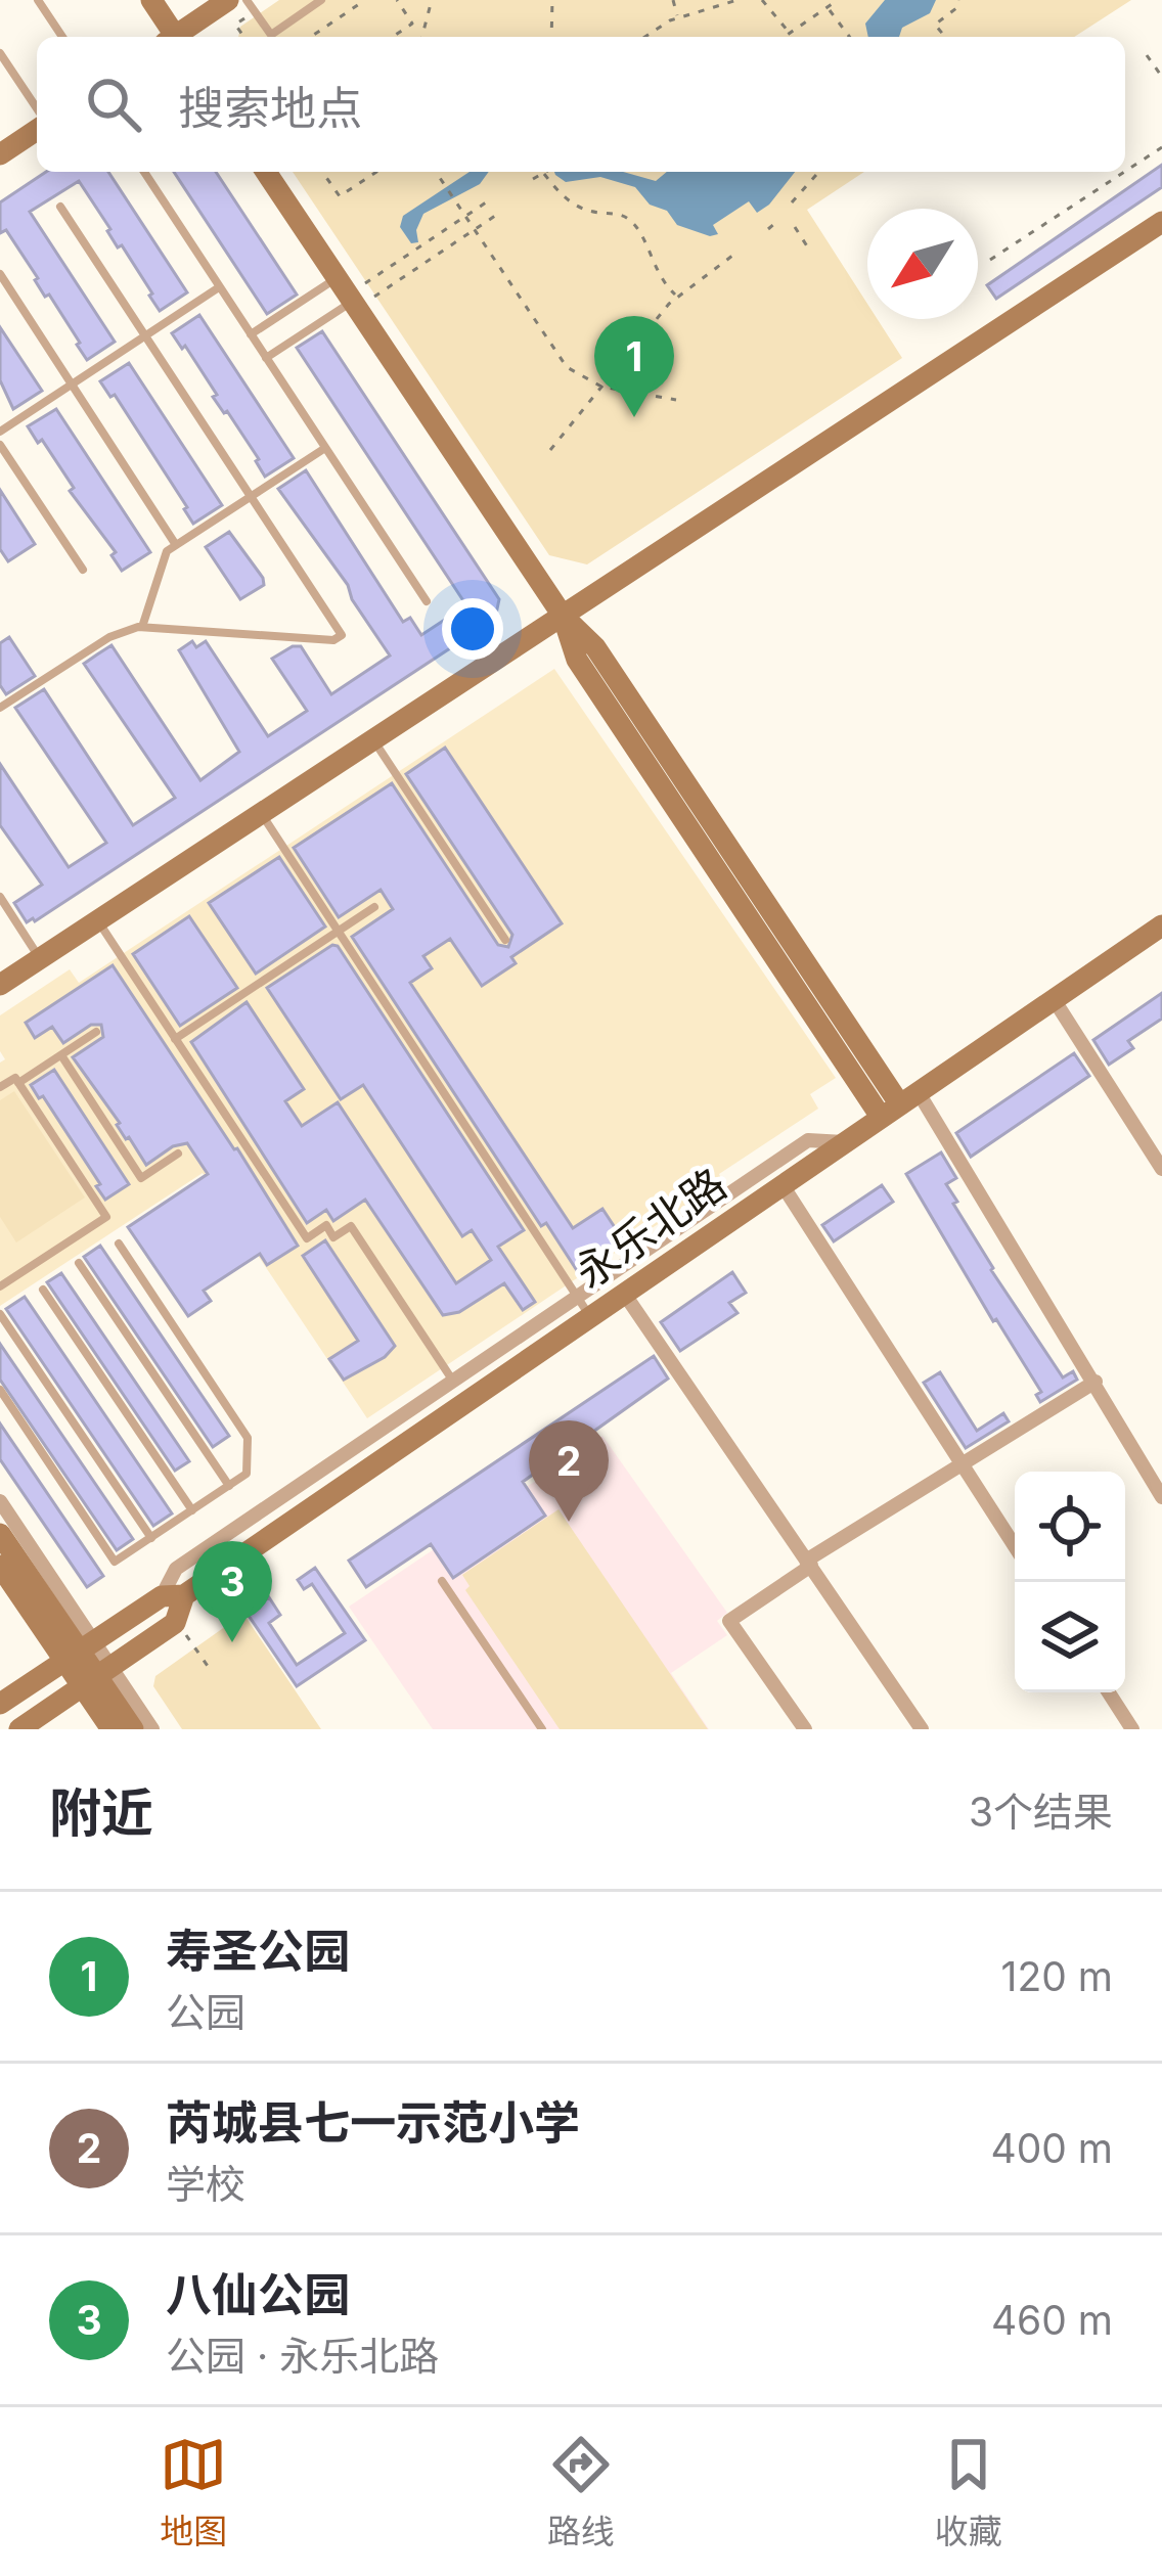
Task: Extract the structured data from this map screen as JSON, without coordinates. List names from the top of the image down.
{
  "streets": {
    "street": ["永乐北路"]
  },
  "north": "bottom left",
  "page": {
    "search": "搜索地点",
    "pins": ["1", "2", "3"],
    "heading": ["附近", "3个结果"],
    "list": [
      {
        "mark": "1",
        "name": "寿圣公园",
        "note": "公园",
        "value": "120 m"
      },
      {
        "mark": "2",
        "name": "芮城县七一示范小学",
        "note": "学校",
        "value": "400 m"
      },
      {
        "mark": "3",
        "name": "八仙公园",
        "note": "公园 · 永乐北路",
        "value": "460 m"
      }
    ],
    "nav": ["地图", "路线", "收藏"]
  }
}
